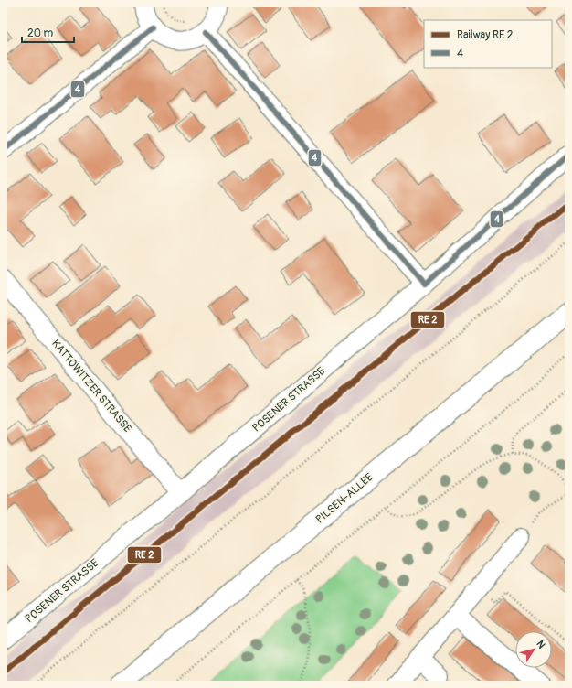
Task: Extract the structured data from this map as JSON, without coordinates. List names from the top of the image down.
{
  "streets": {
    "main road": ["PILSEN-ALLEE"],
    "street": ["KATTOWITZER STRASSE", "POSENER STRASSE"]
  },
  "crossings": [
    ["KATTOWITZER STRASSE", "POSENER STRASSE"]
  ],
  "lines": ["transit line 4"],
  "legend": ["Railway RE 2", "4"],
  "scale_bar": "20 m",
  "north": "top right"
}
